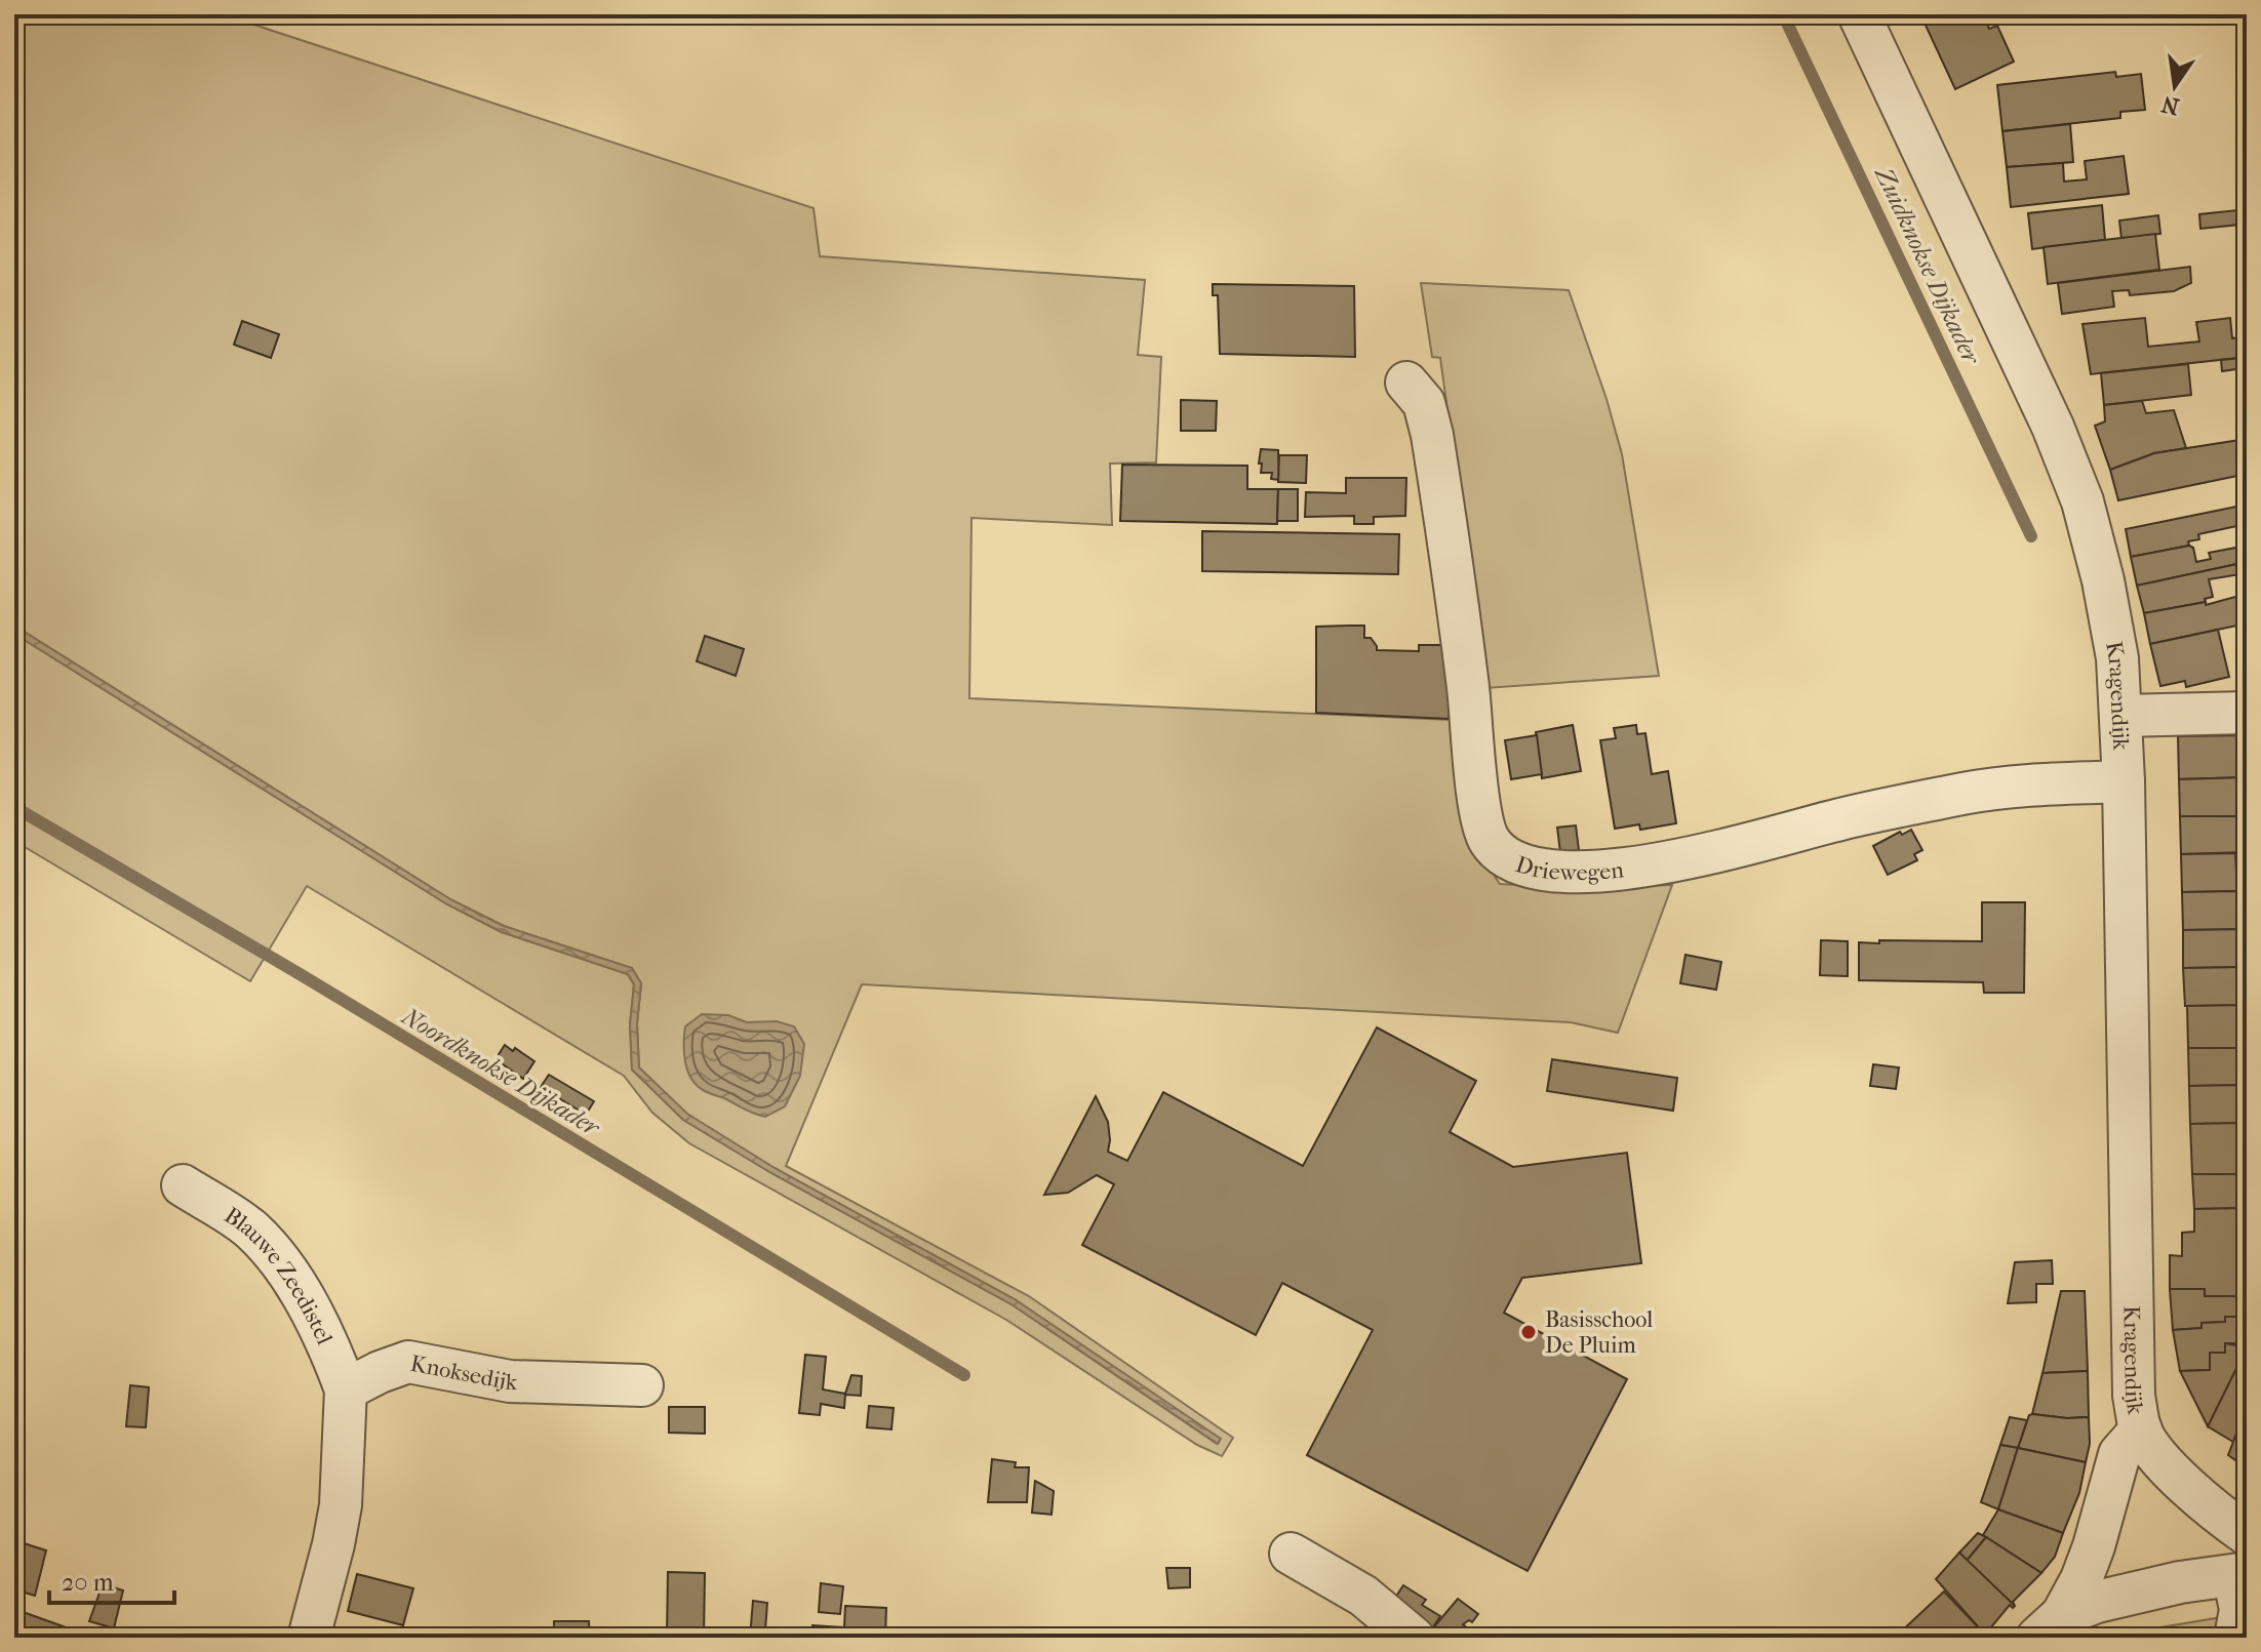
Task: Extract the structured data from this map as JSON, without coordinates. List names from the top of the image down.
{
  "streets": {
    "street": [
      "Kragendijk",
      "Driewegen",
      "Blauwe Zeedistel",
      "Knoksedijk"
    ]
  },
  "crossings": [
    ["Kragendijk", "Driewegen"],
    ["Blauwe Zeedistel", "Knoksedijk"]
  ],
  "water": ["Zuidknokse Dijkader", "Noordknokse Dijkader"],
  "places": ["Basisschool De Pluim"],
  "scale_bar": "20 m",
  "north": "bottom"
}
